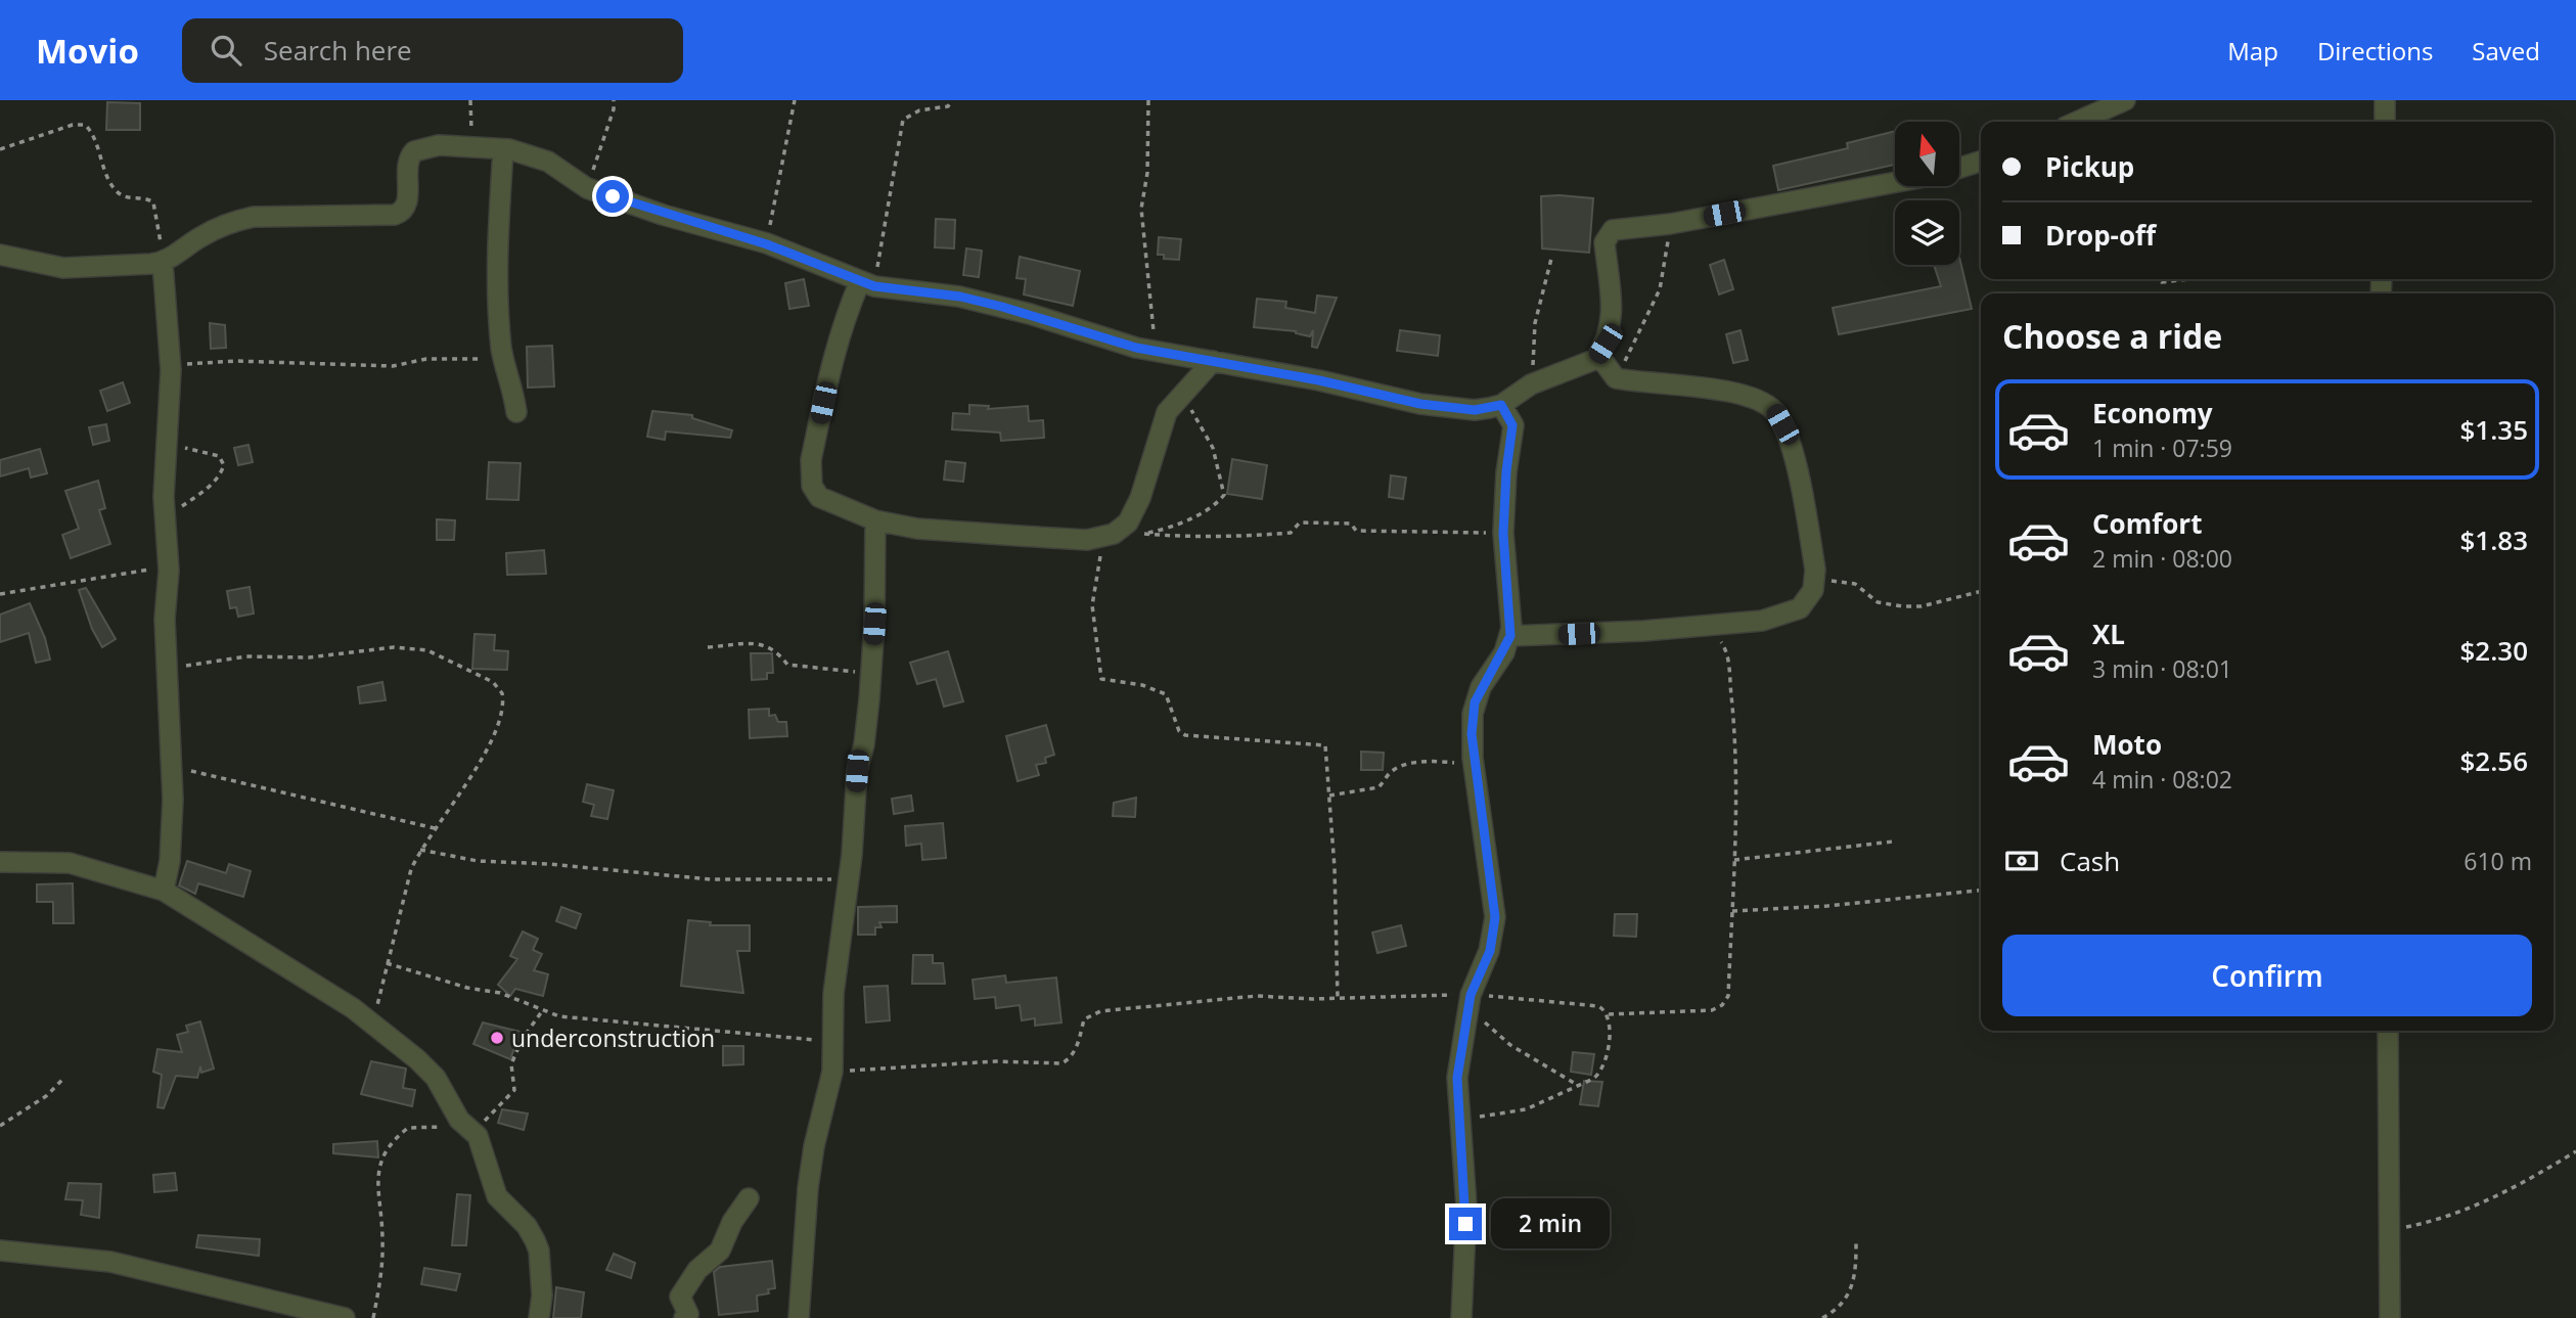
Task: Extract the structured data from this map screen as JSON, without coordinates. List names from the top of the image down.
{
  "places": ["underconstruction"],
  "north": "top",
  "page": {
    "header": "Movio",
    "search": "Search here",
    "nav": ["Map", "Directions", "Saved"],
    "banner": ["Pickup", "Drop-off"],
    "heading": "Choose a ride",
    "list": [
      {
        "name": "Economy",
        "note": "1 min · 07:59",
        "value": "$1.35"
      },
      {
        "name": "Comfort",
        "note": "2 min · 08:00",
        "value": "$1.83"
      },
      {
        "name": "XL",
        "note": "3 min · 08:01",
        "value": "$2.30"
      },
      {
        "name": "Moto",
        "note": "4 min · 08:02",
        "value": "$2.56"
      }
    ],
    "pay": ["Cash", "610 m"],
    "buttons": "Confirm",
    "bubble": "2 min"
  }
}
